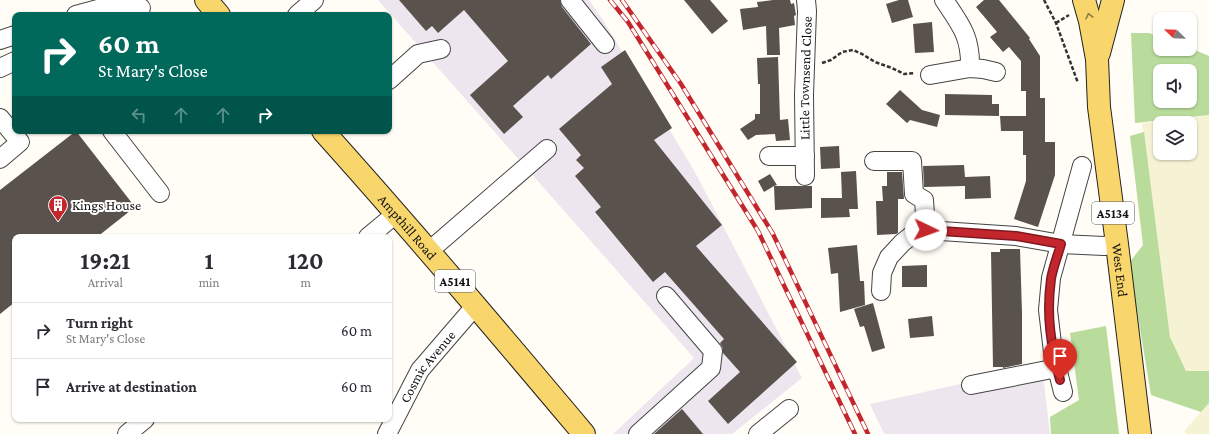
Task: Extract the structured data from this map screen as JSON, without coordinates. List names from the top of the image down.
{
  "streets": {
    "main road": [
      "A5134",
      "Ampthill Road",
      "West End",
      "A5141"
    ],
    "street": ["Little Townsend Close", "Cosmic Avenue"]
  },
  "crossings": [
    ["Ampthill Road", "Cosmic Avenue"]
  ],
  "places": {
    "building": ["Kings House"]
  },
  "north": "top left",
  "page": {
    "turn": ["60 m", "St Mary's Close"],
    "eta": [
      "19:21",
      "Arrival",
      "1",
      "min",
      "120",
      "m"
    ],
    "list": [
      {
        "name": "Turn right",
        "note": "St Mary's Close",
        "value": "60 m"
      },
      {
        "name": "Arrive at destination",
        "value": "60 m"
      }
    ]
  }
}
